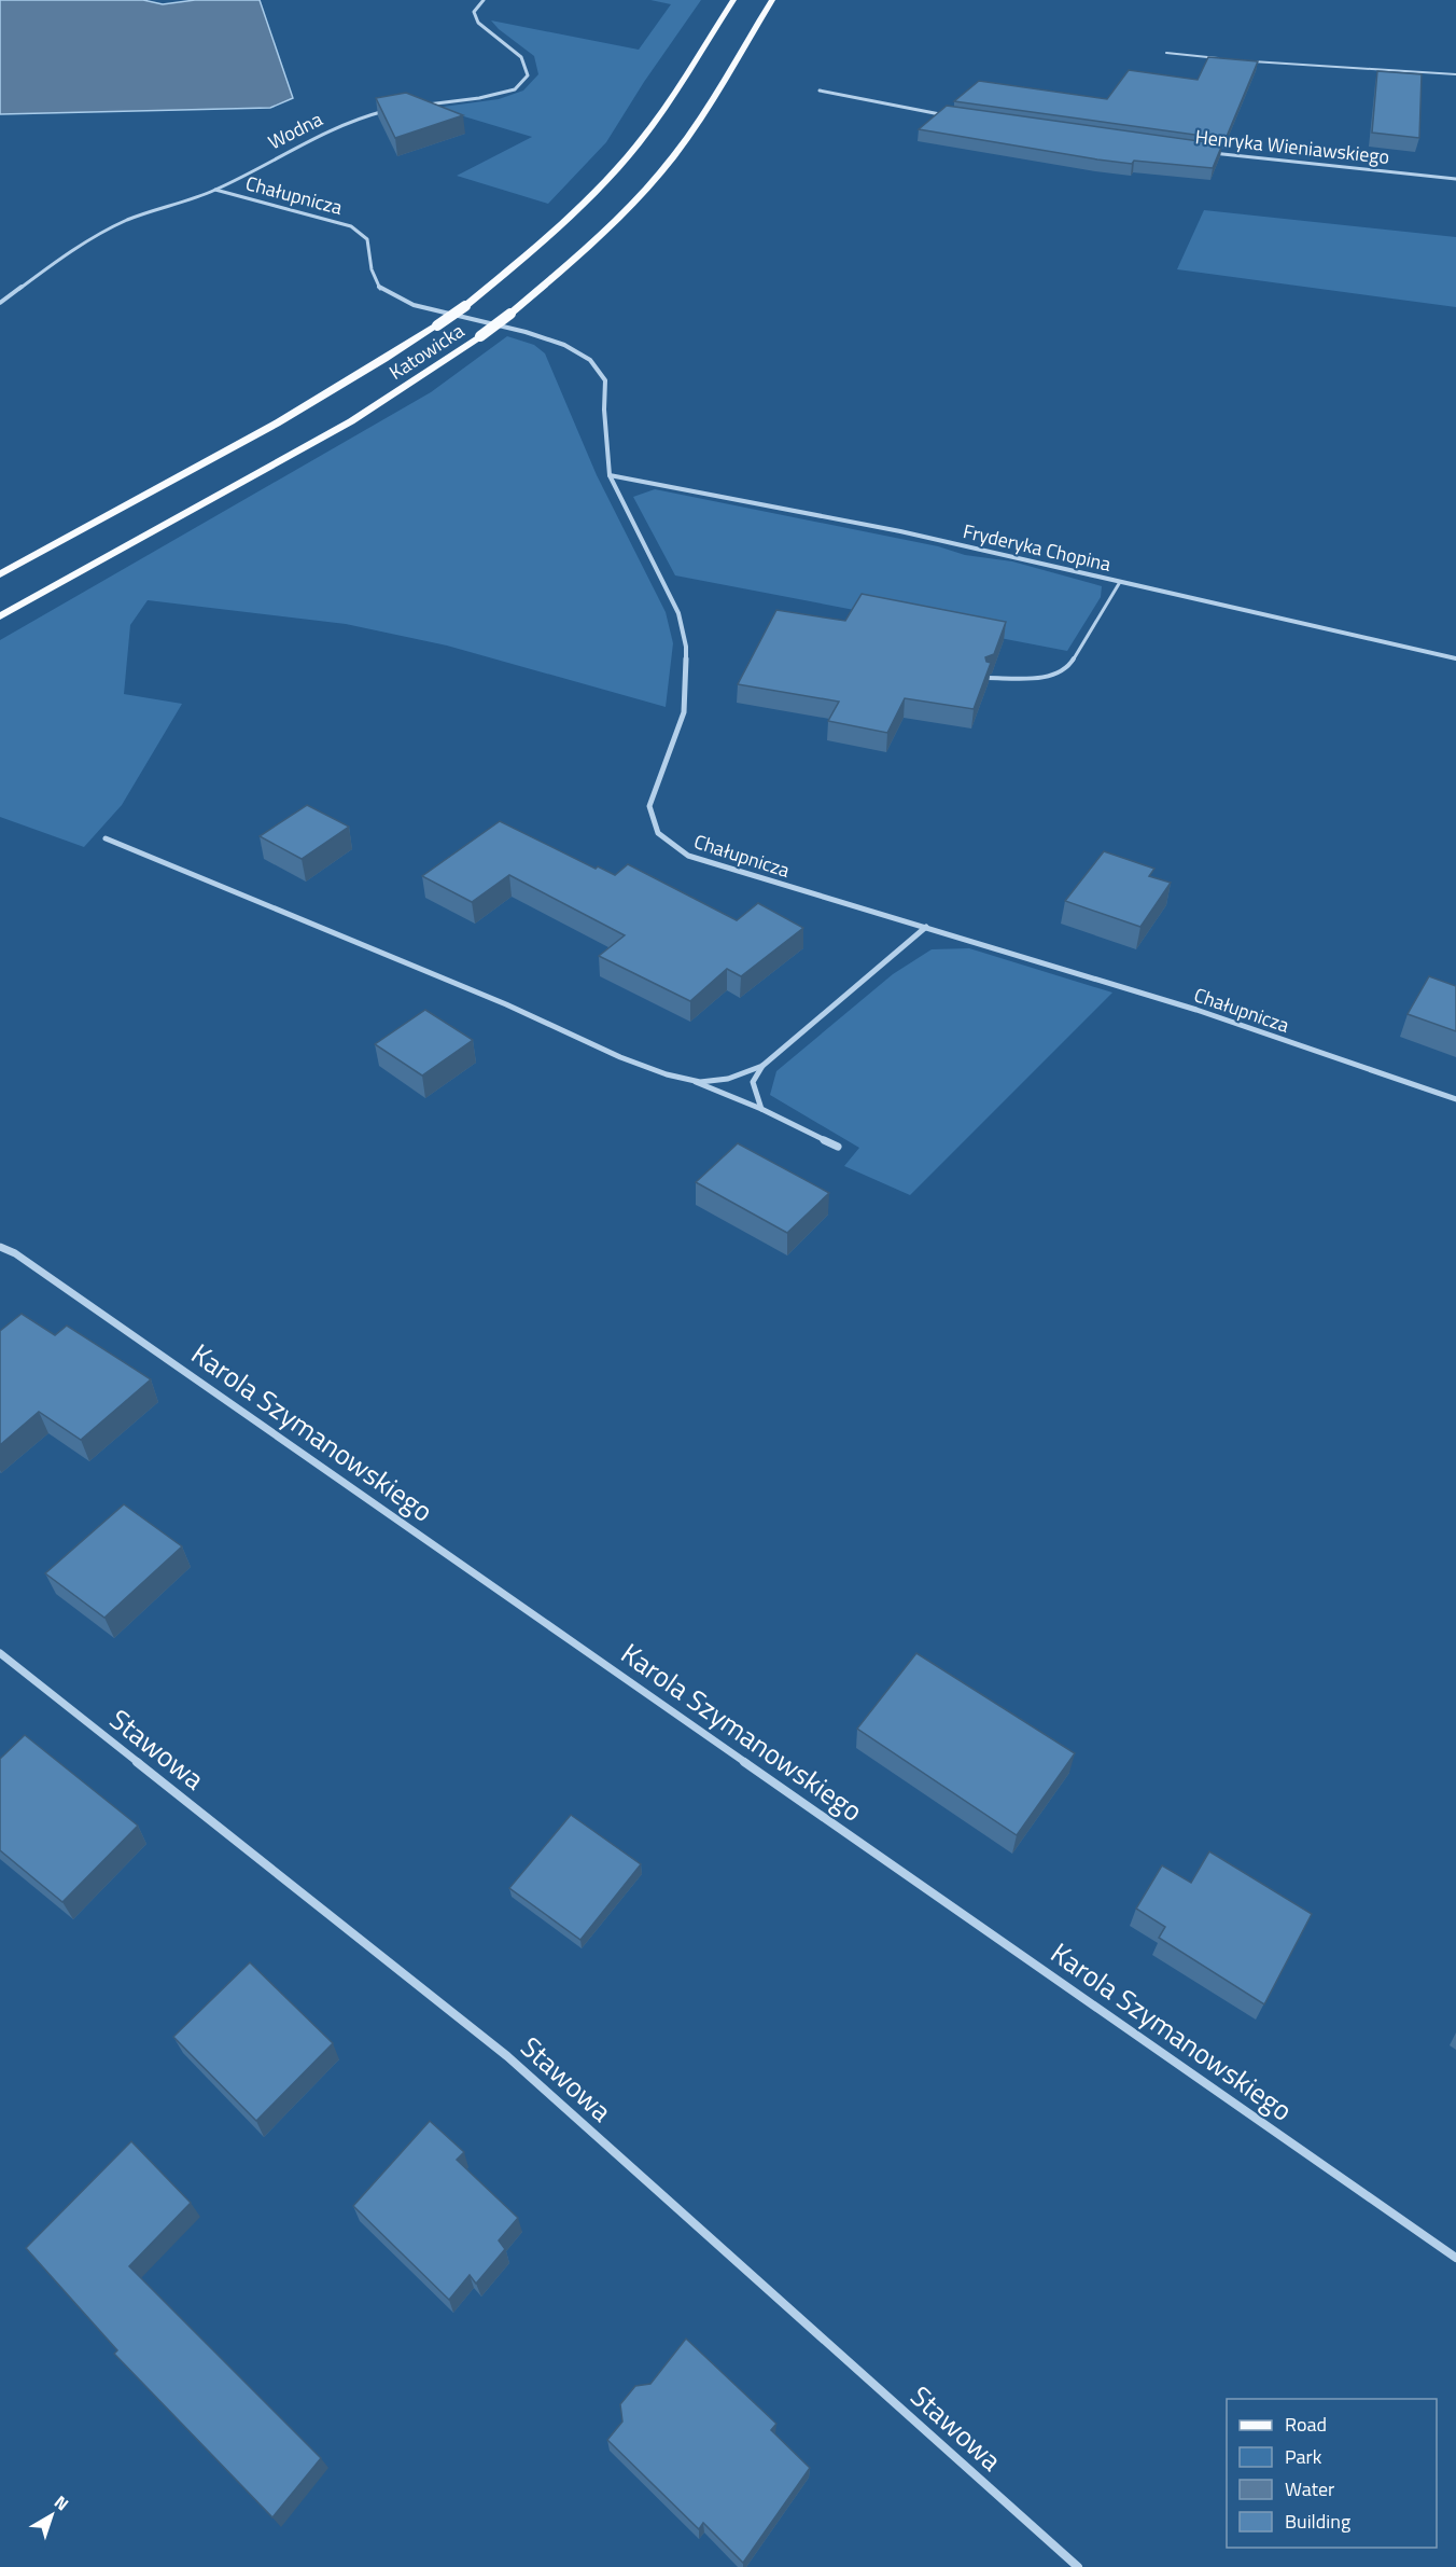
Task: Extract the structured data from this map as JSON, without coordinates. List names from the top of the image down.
{
  "streets": {
    "main road": ["Katowicka"],
    "street": [
      "Wodna",
      "Henryka Wieniawskiego",
      "Chałupnicza",
      "Fryderyka Chopina",
      "Karola Szymanowskiego",
      "Stawowa"
    ]
  },
  "crossings": [
    ["Wodna", "Chałupnicza"],
    ["Chałupnicza", "Fryderyka Chopina"]
  ],
  "legend": [
    "Road",
    "Park",
    "Water",
    "Building"
  ],
  "north": "top right"
}
